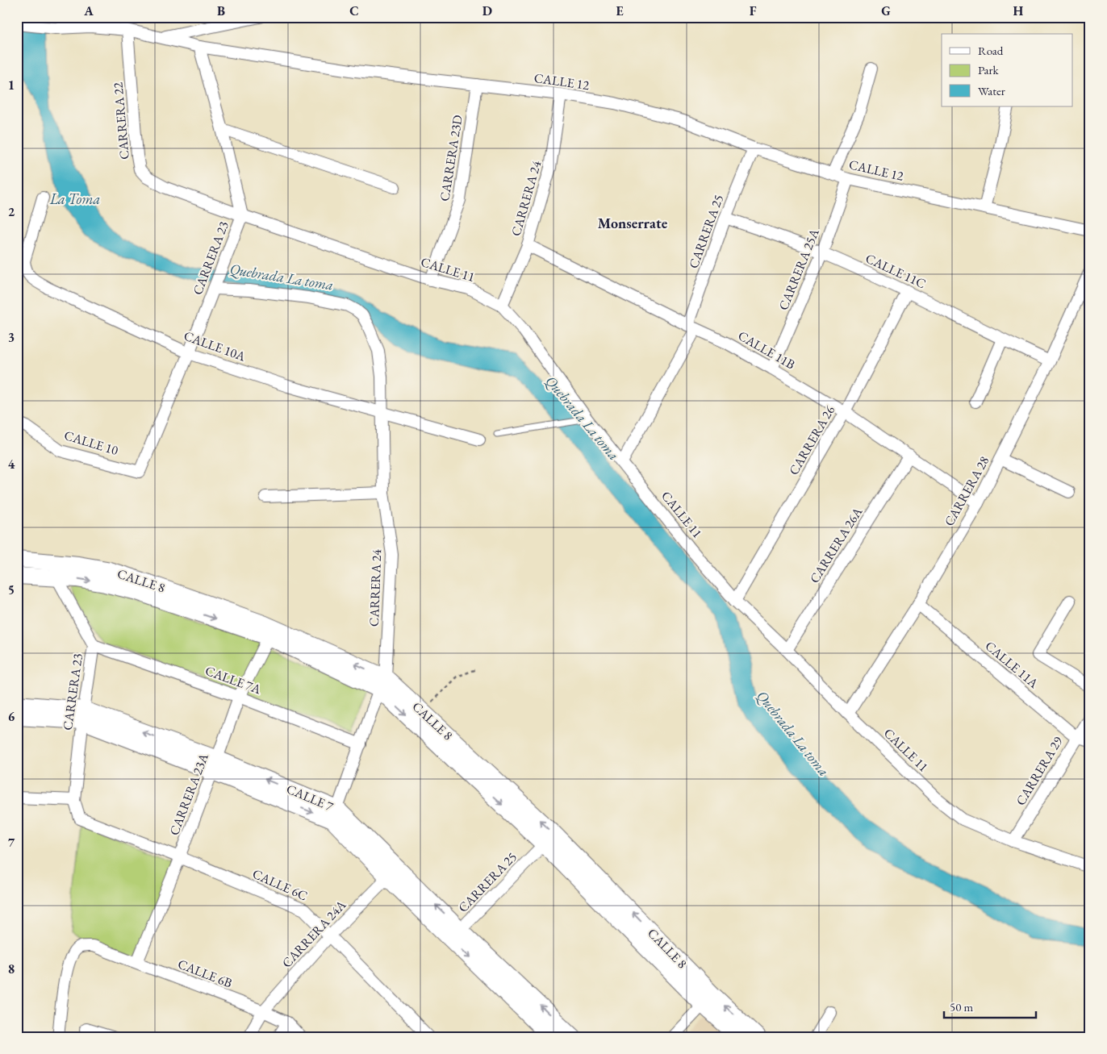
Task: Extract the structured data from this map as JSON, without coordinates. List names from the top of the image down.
{
  "streets": {
    "main road": ["CALLE 8", "CALLE 7"],
    "street": [
      "CALLE 12",
      "CARRERA 22",
      "CARRERA 23D",
      "CARRERA 24",
      "CARRERA 25",
      "CARRERA 23",
      "CALLE 11",
      "CARRERA 25A",
      "CALLE 11C",
      "CALLE 10A",
      "CALLE 11B",
      "CARRERA 26",
      "CALLE 10",
      "CARRERA 28",
      "CARRERA 26A",
      "CALLE 11A",
      "CALLE 7A",
      "CARRERA 29",
      "CARRERA 23A",
      "CALLE 6C",
      "CARRERA 24A",
      "CALLE 6B"
    ]
  },
  "crossings": [
    ["CALLE 12", "CARRERA 22"],
    ["CALLE 12", "CARRERA 23D"],
    ["CALLE 12", "CARRERA 24"],
    ["CALLE 12", "CARRERA 25"],
    ["CALLE 12", "CARRERA 23"],
    ["CALLE 12", "CARRERA 25A"],
    ["CARRERA 22", "CARRERA 23"],
    ["CARRERA 22", "CALLE 11"],
    ["CARRERA 23D", "CALLE 11"],
    ["CARRERA 24", "CARRERA 23"],
    ["CARRERA 24", "CALLE 11"],
    ["CARRERA 24", "CALLE 10A"],
    ["CARRERA 24", "CALLE 11B"],
    ["CARRERA 24", "CALLE 8"],
    ["CARRERA 24", "CALLE 7A"],
    ["CARRERA 24", "CALLE 7"],
    ["CARRERA 25", "CALLE 11"],
    ["CARRERA 25", "CALLE 11C"],
    ["CARRERA 25", "CALLE 11B"],
    ["CARRERA 25", "CALLE 8"],
    ["CARRERA 25", "CALLE 7"],
    ["CARRERA 23", "CALLE 11"],
    ["CARRERA 23", "CALLE 10A"],
    ["CARRERA 23", "CALLE 10"],
    ["CARRERA 23", "CALLE 8"],
    ["CARRERA 23", "CALLE 7A"],
    ["CARRERA 23", "CALLE 7"],
    ["CARRERA 23", "CALLE 6C"],
    ["CALLE 11", "CARRERA 26"],
    ["CALLE 11", "CARRERA 28"],
    ["CALLE 11", "CARRERA 26A"],
    ["CALLE 11", "CARRERA 29"],
    ["CARRERA 25A", "CALLE 11C"],
    ["CARRERA 25A", "CALLE 11B"],
    ["CALLE 11C", "CARRERA 26"],
    ["CALLE 11C", "CARRERA 28"],
    ["CALLE 11B", "CARRERA 26"],
    ["CALLE 11B", "CARRERA 28"],
    ["CALLE 11B", "CARRERA 26A"],
    ["CARRERA 28", "CALLE 11A"],
    ["CALLE 8", "CARRERA 23A"],
    ["CALLE 11A", "CARRERA 29"],
    ["CALLE 7A", "CARRERA 23A"],
    ["CARRERA 23A", "CALLE 7"],
    ["CARRERA 23A", "CALLE 6C"],
    ["CARRERA 23A", "CALLE 6B"],
    ["CALLE 7", "CARRERA 24A"],
    ["CALLE 6C", "CARRERA 24A"],
    ["CARRERA 24A", "CALLE 6B"]
  ],
  "districts": ["Monserrate"],
  "water": ["La Toma", "Quebrada La toma"],
  "legend": ["Road", "Park", "Water"],
  "scale_bar": "50 m",
  "grid": {
    "columns": [
      "A",
      "B",
      "C",
      "D",
      "E",
      "F",
      "G",
      "H"
    ],
    "rows": [
      "1",
      "2",
      "3",
      "4",
      "5",
      "6",
      "7",
      "8"
    ]
  }
}
